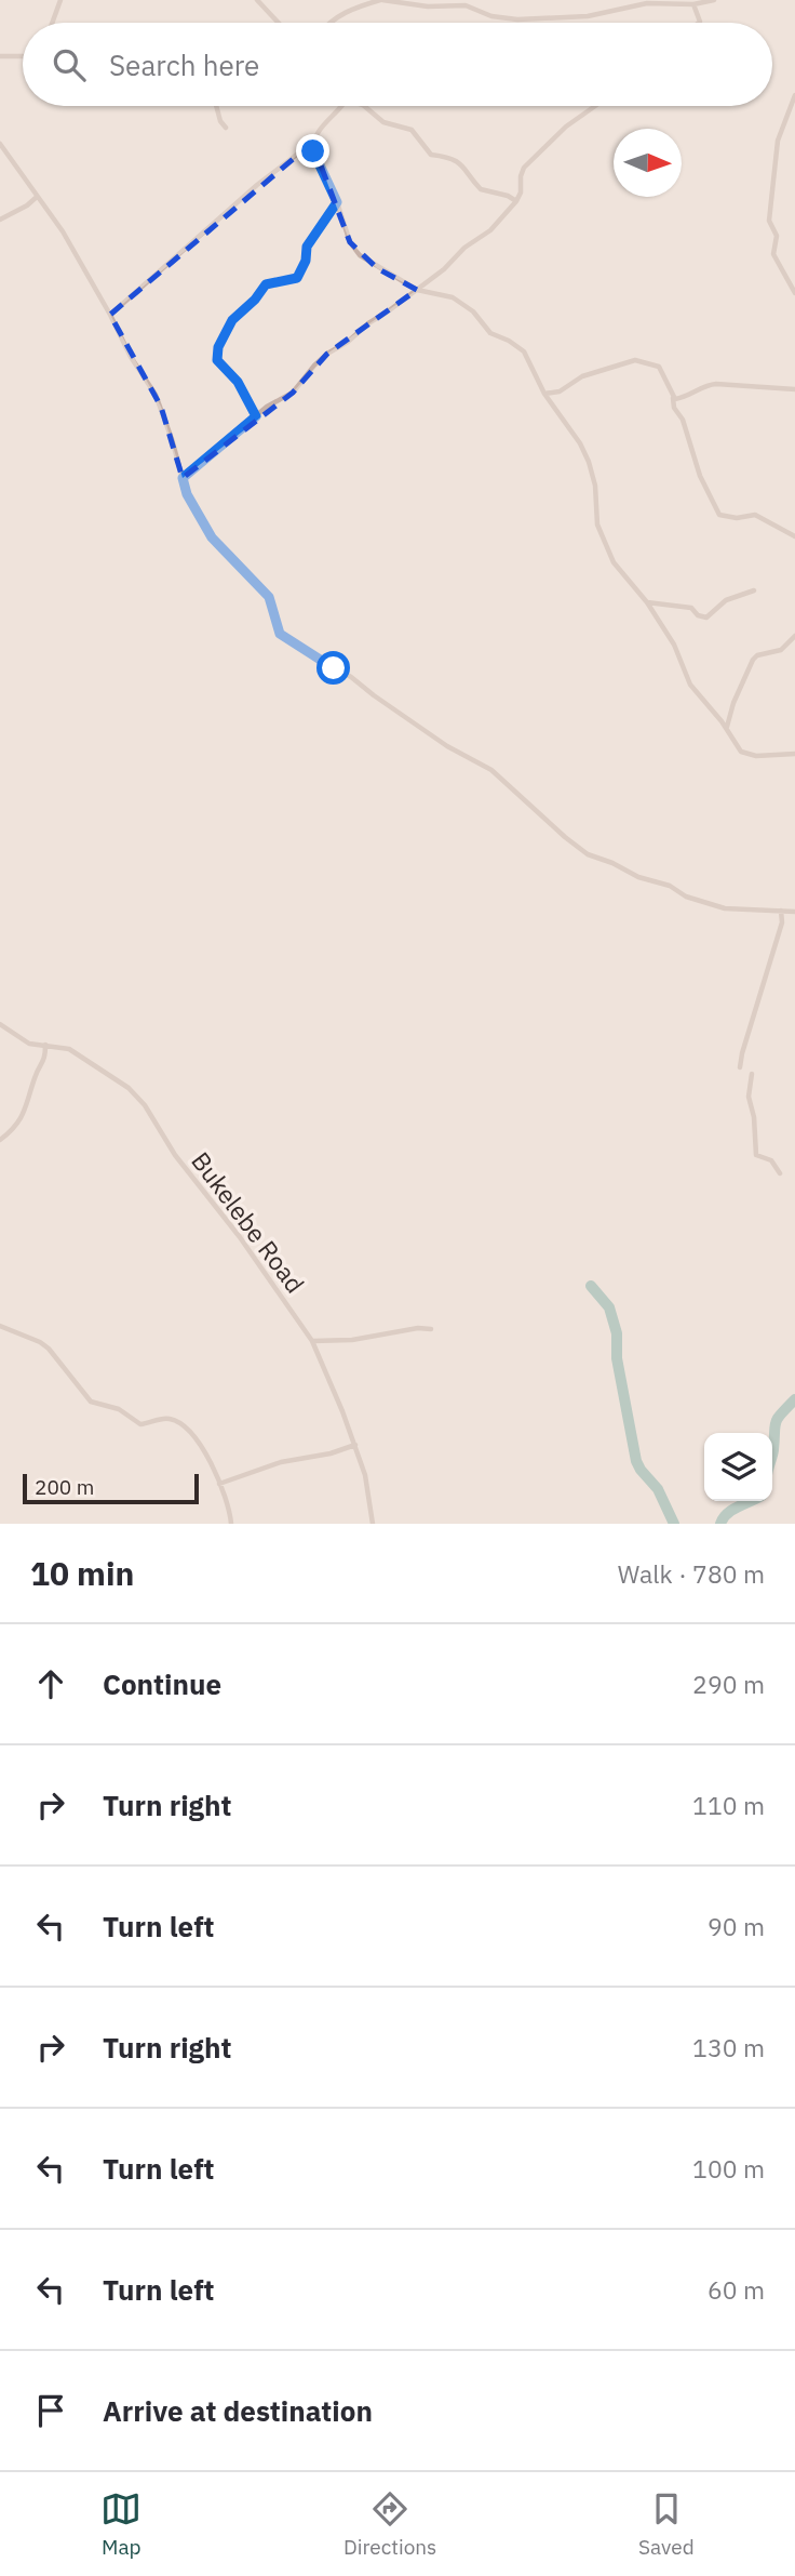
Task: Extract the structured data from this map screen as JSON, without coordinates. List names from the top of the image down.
{
  "streets": {
    "street": ["Bukelebe Road"]
  },
  "scale_bar": "200 m",
  "north": "right",
  "page": {
    "search": "Search here",
    "scale": "200 m",
    "heading": ["10 min", "Walk · 780 m"],
    "list": [
      ["Continue", "290 m"],
      ["Turn right", "110 m"],
      ["Turn left", "90 m"],
      ["Turn right", "130 m"],
      ["Turn left", "100 m"],
      ["Turn left", "60 m"],
      "Arrive at destination"
    ],
    "nav": ["Map", "Directions", "Saved"]
  }
}
